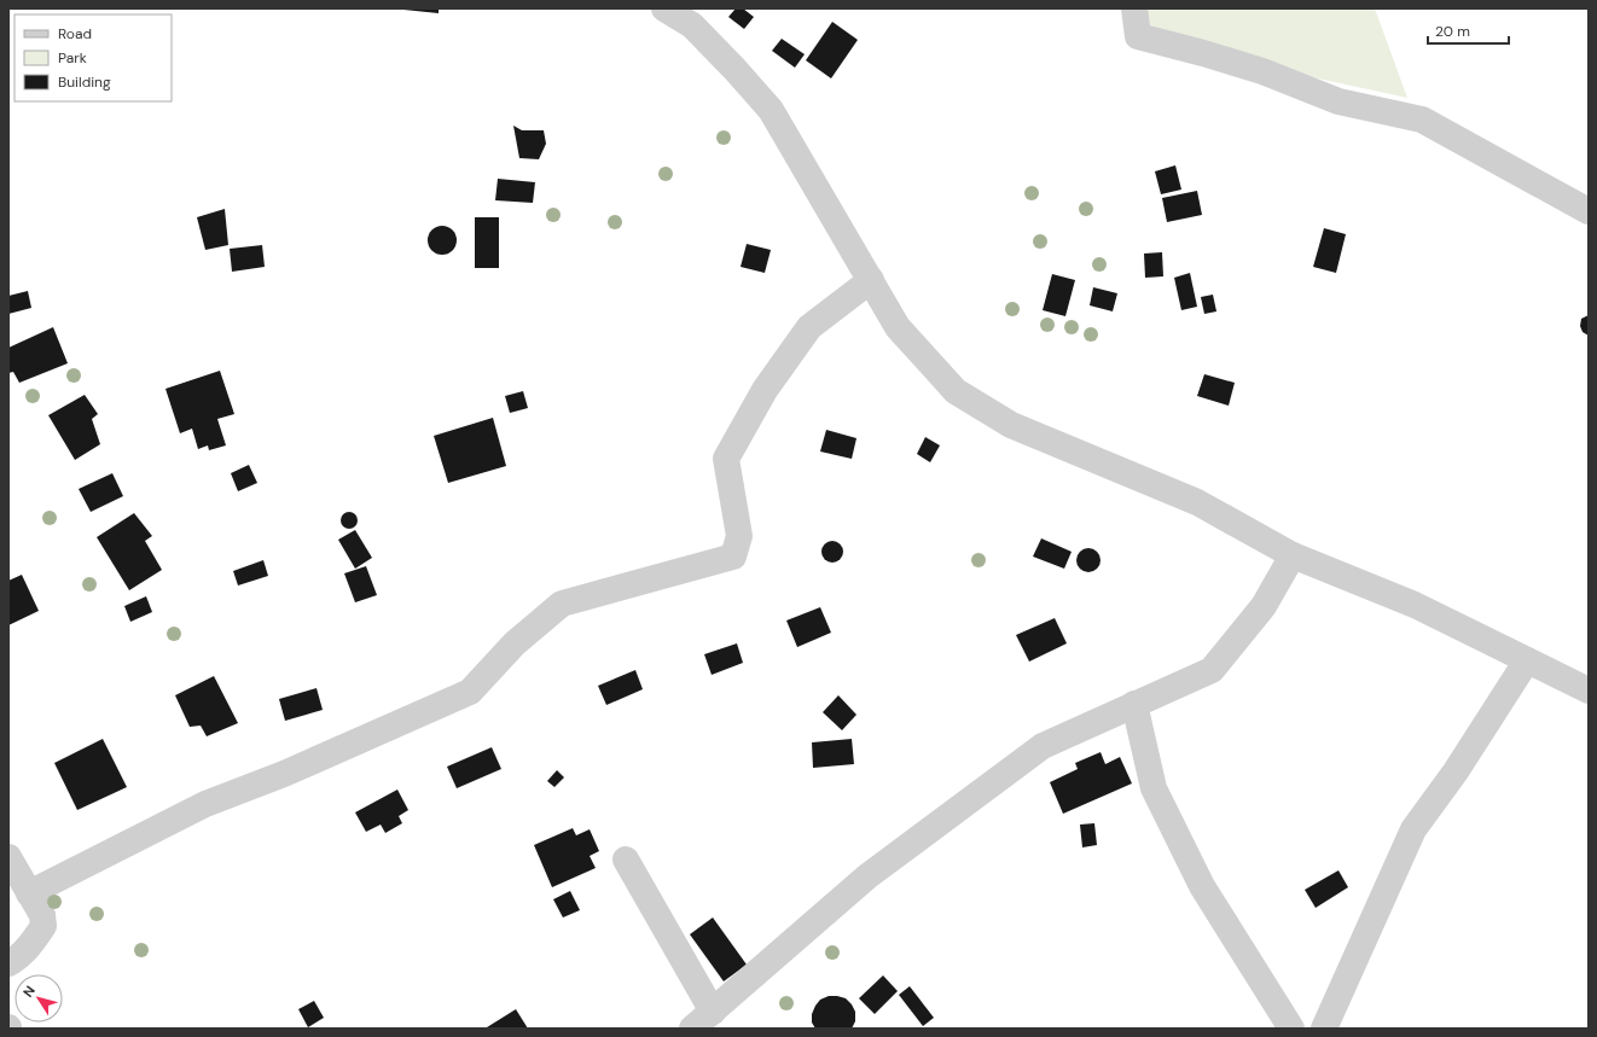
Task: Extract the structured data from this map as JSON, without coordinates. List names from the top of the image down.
{
  "legend": ["Road", "Park", "Building"],
  "scale_bar": "20 m",
  "north": "top left"
}
